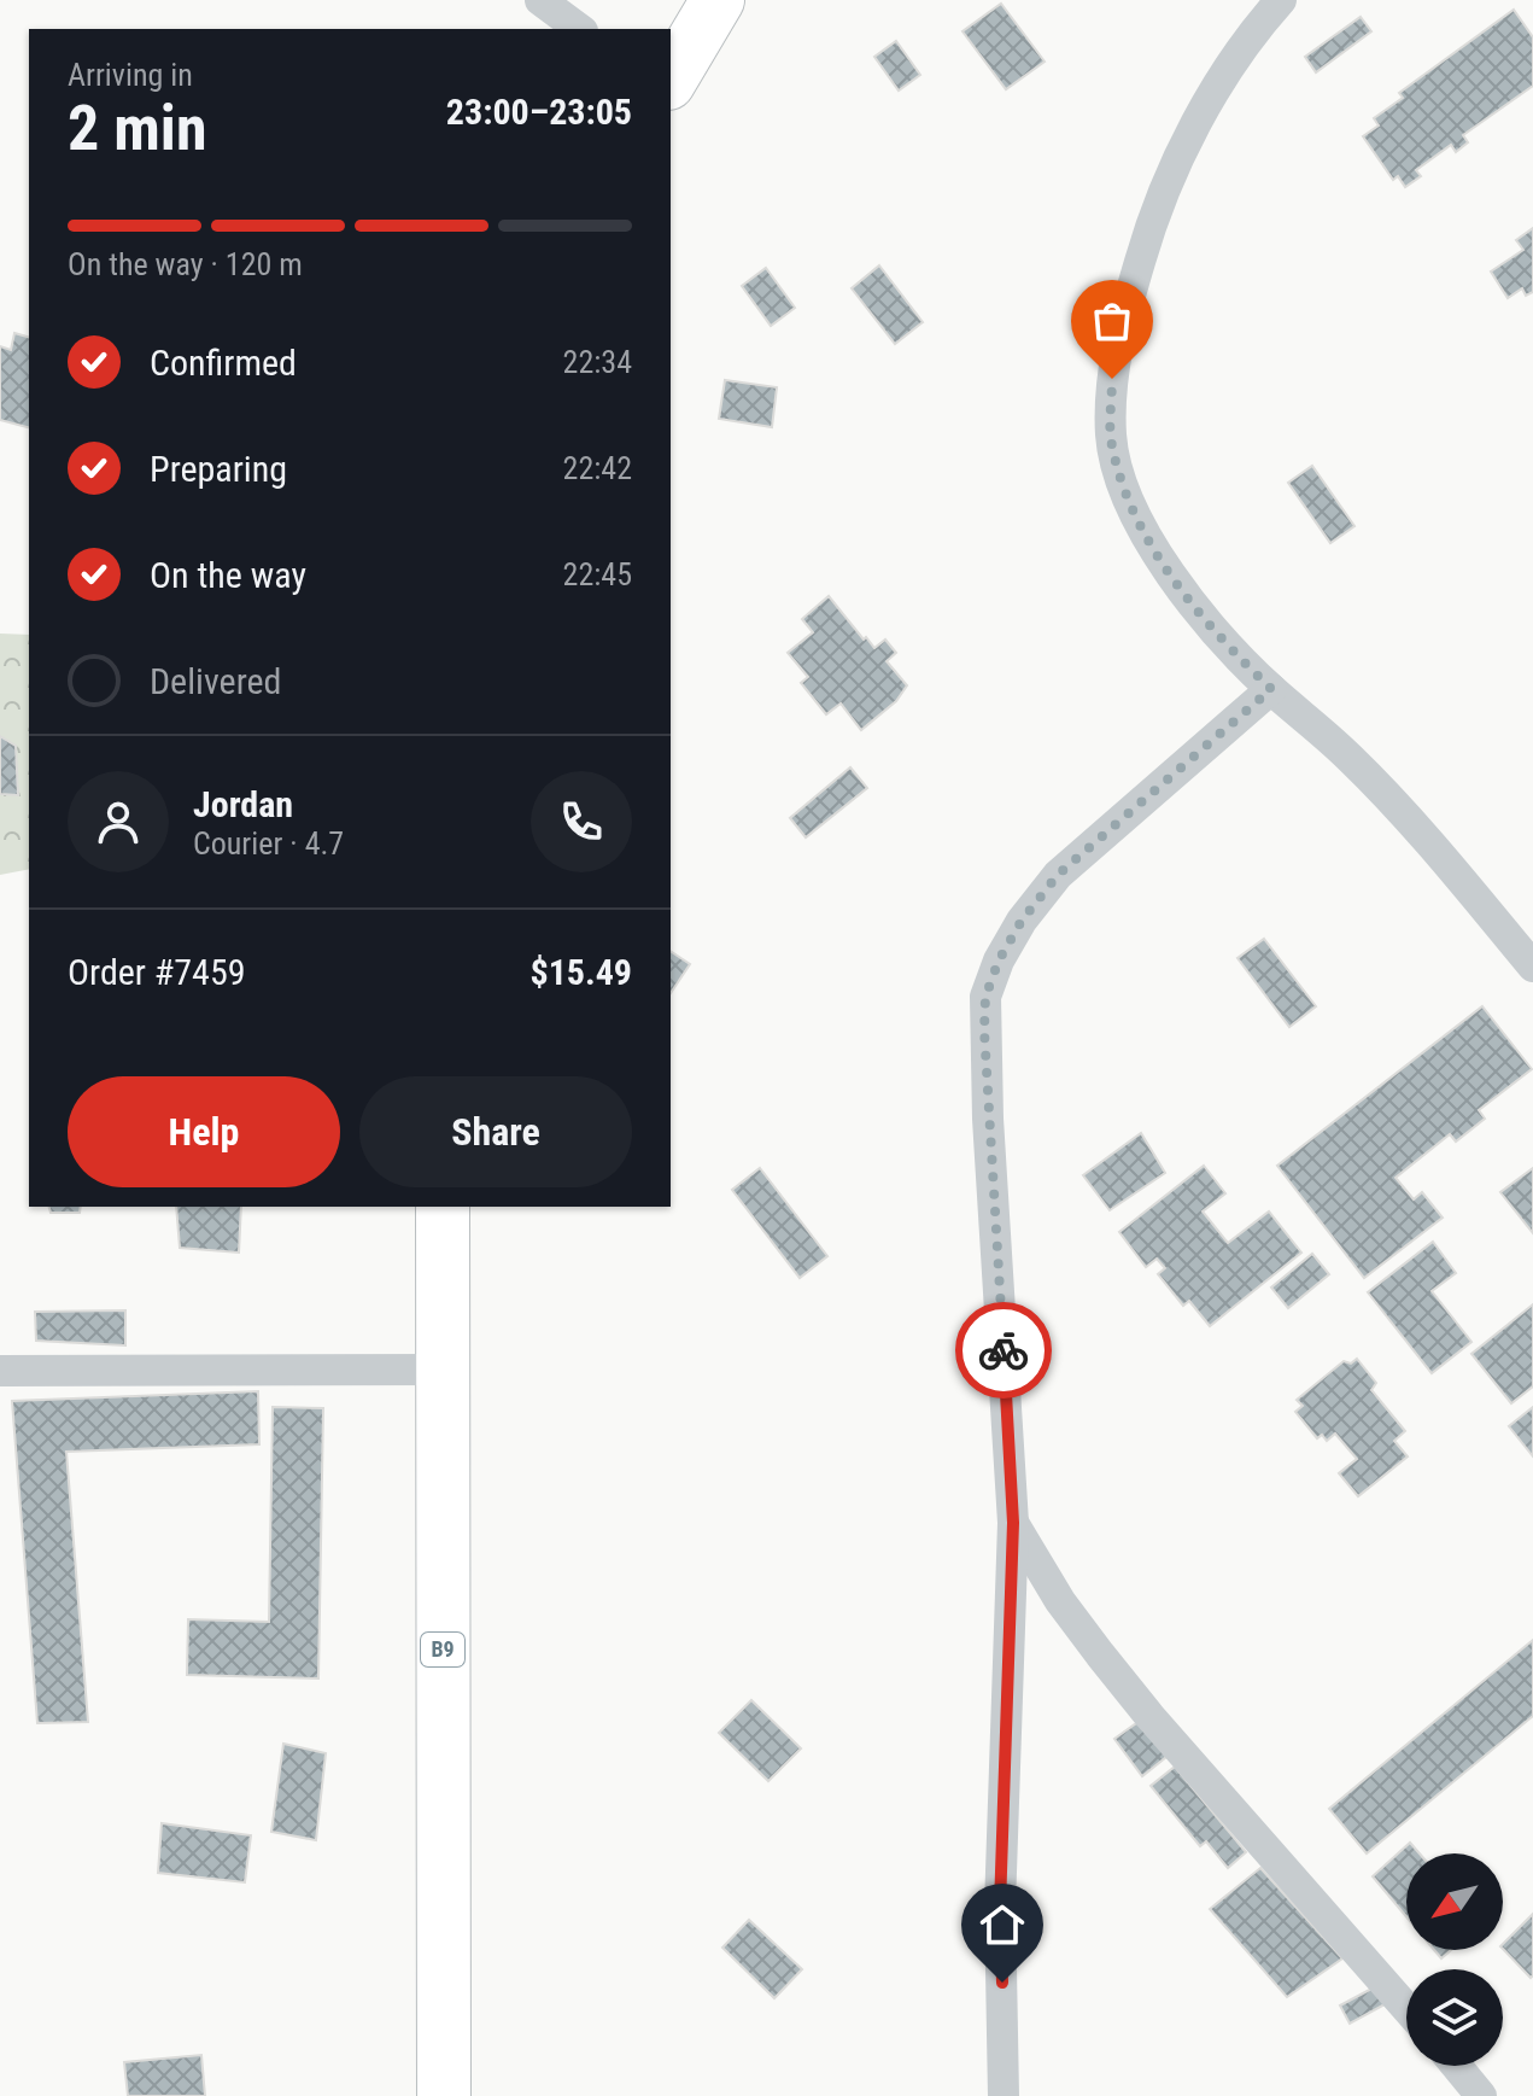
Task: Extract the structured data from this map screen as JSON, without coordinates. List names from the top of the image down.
{
  "streets": {
    "highway": ["B9"]
  },
  "north": "bottom left",
  "page": {
    "heading": ["2 min", "Arriving in", "23:00–23:05"],
    "panel": [
      "Jordan",
      "Courier · 4.7",
      "Order #7459",
      "$15.49"
    ],
    "bar": "On the way · 120 m",
    "list": [
      ["Confirmed", "22:34"],
      ["Preparing", "22:42"],
      ["On the way", "22:45"],
      "Delivered"
    ],
    "buttons": ["Help", "Share"]
  }
}
